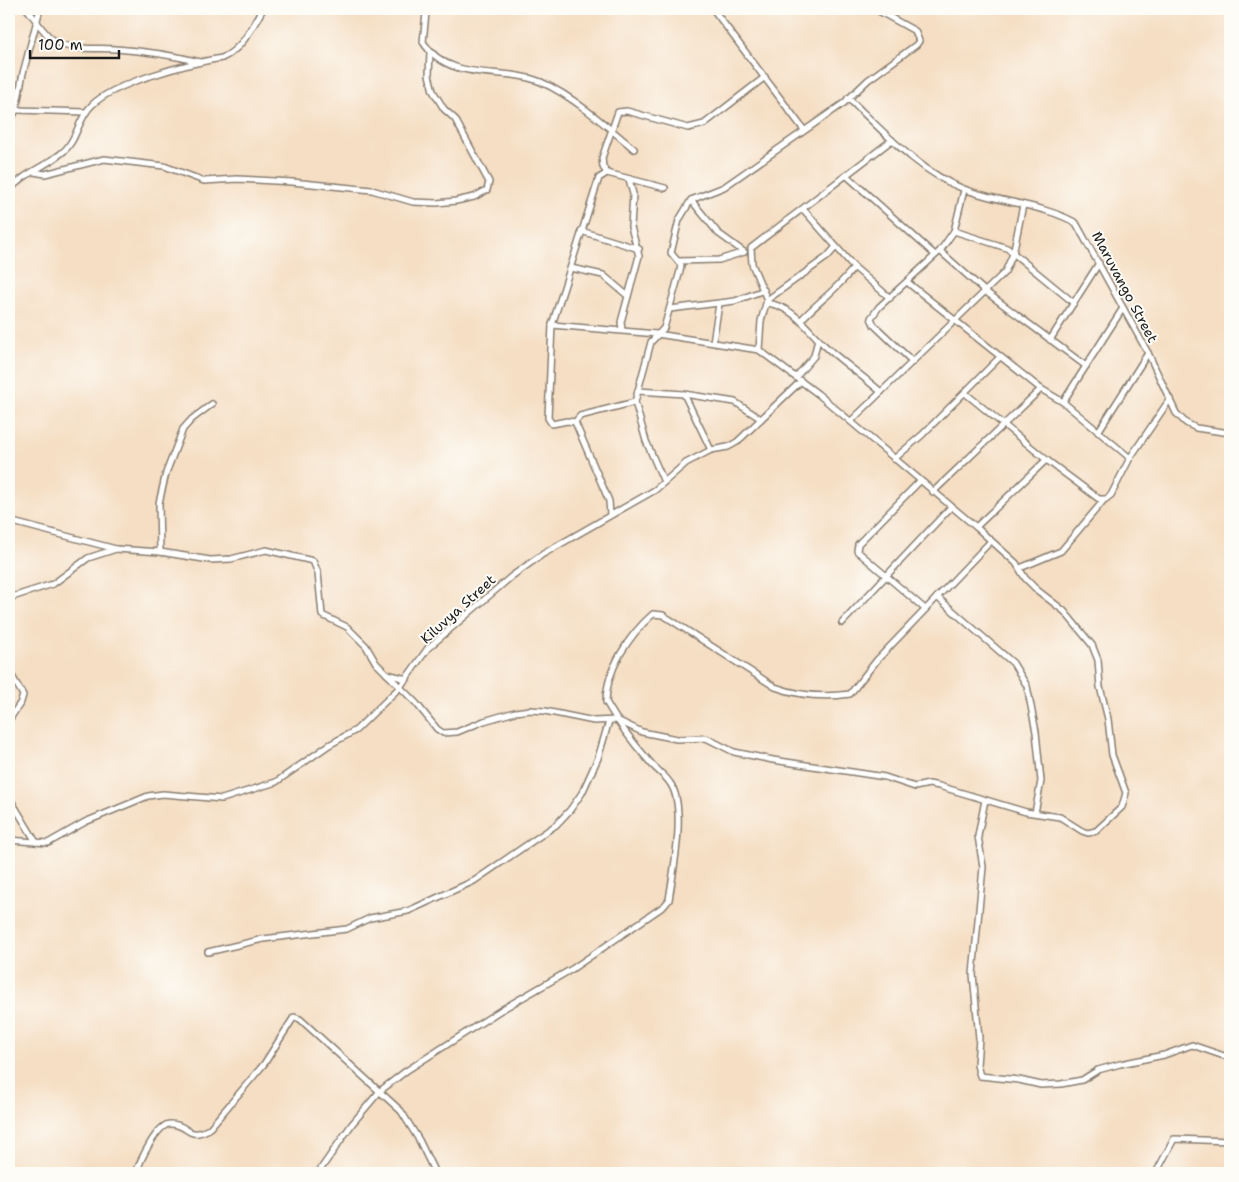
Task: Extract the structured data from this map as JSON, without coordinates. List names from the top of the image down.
{
  "streets": {
    "street": ["Maruvango Street", "Kiluvya Street"]
  },
  "scale_bar": "100 m"
}
